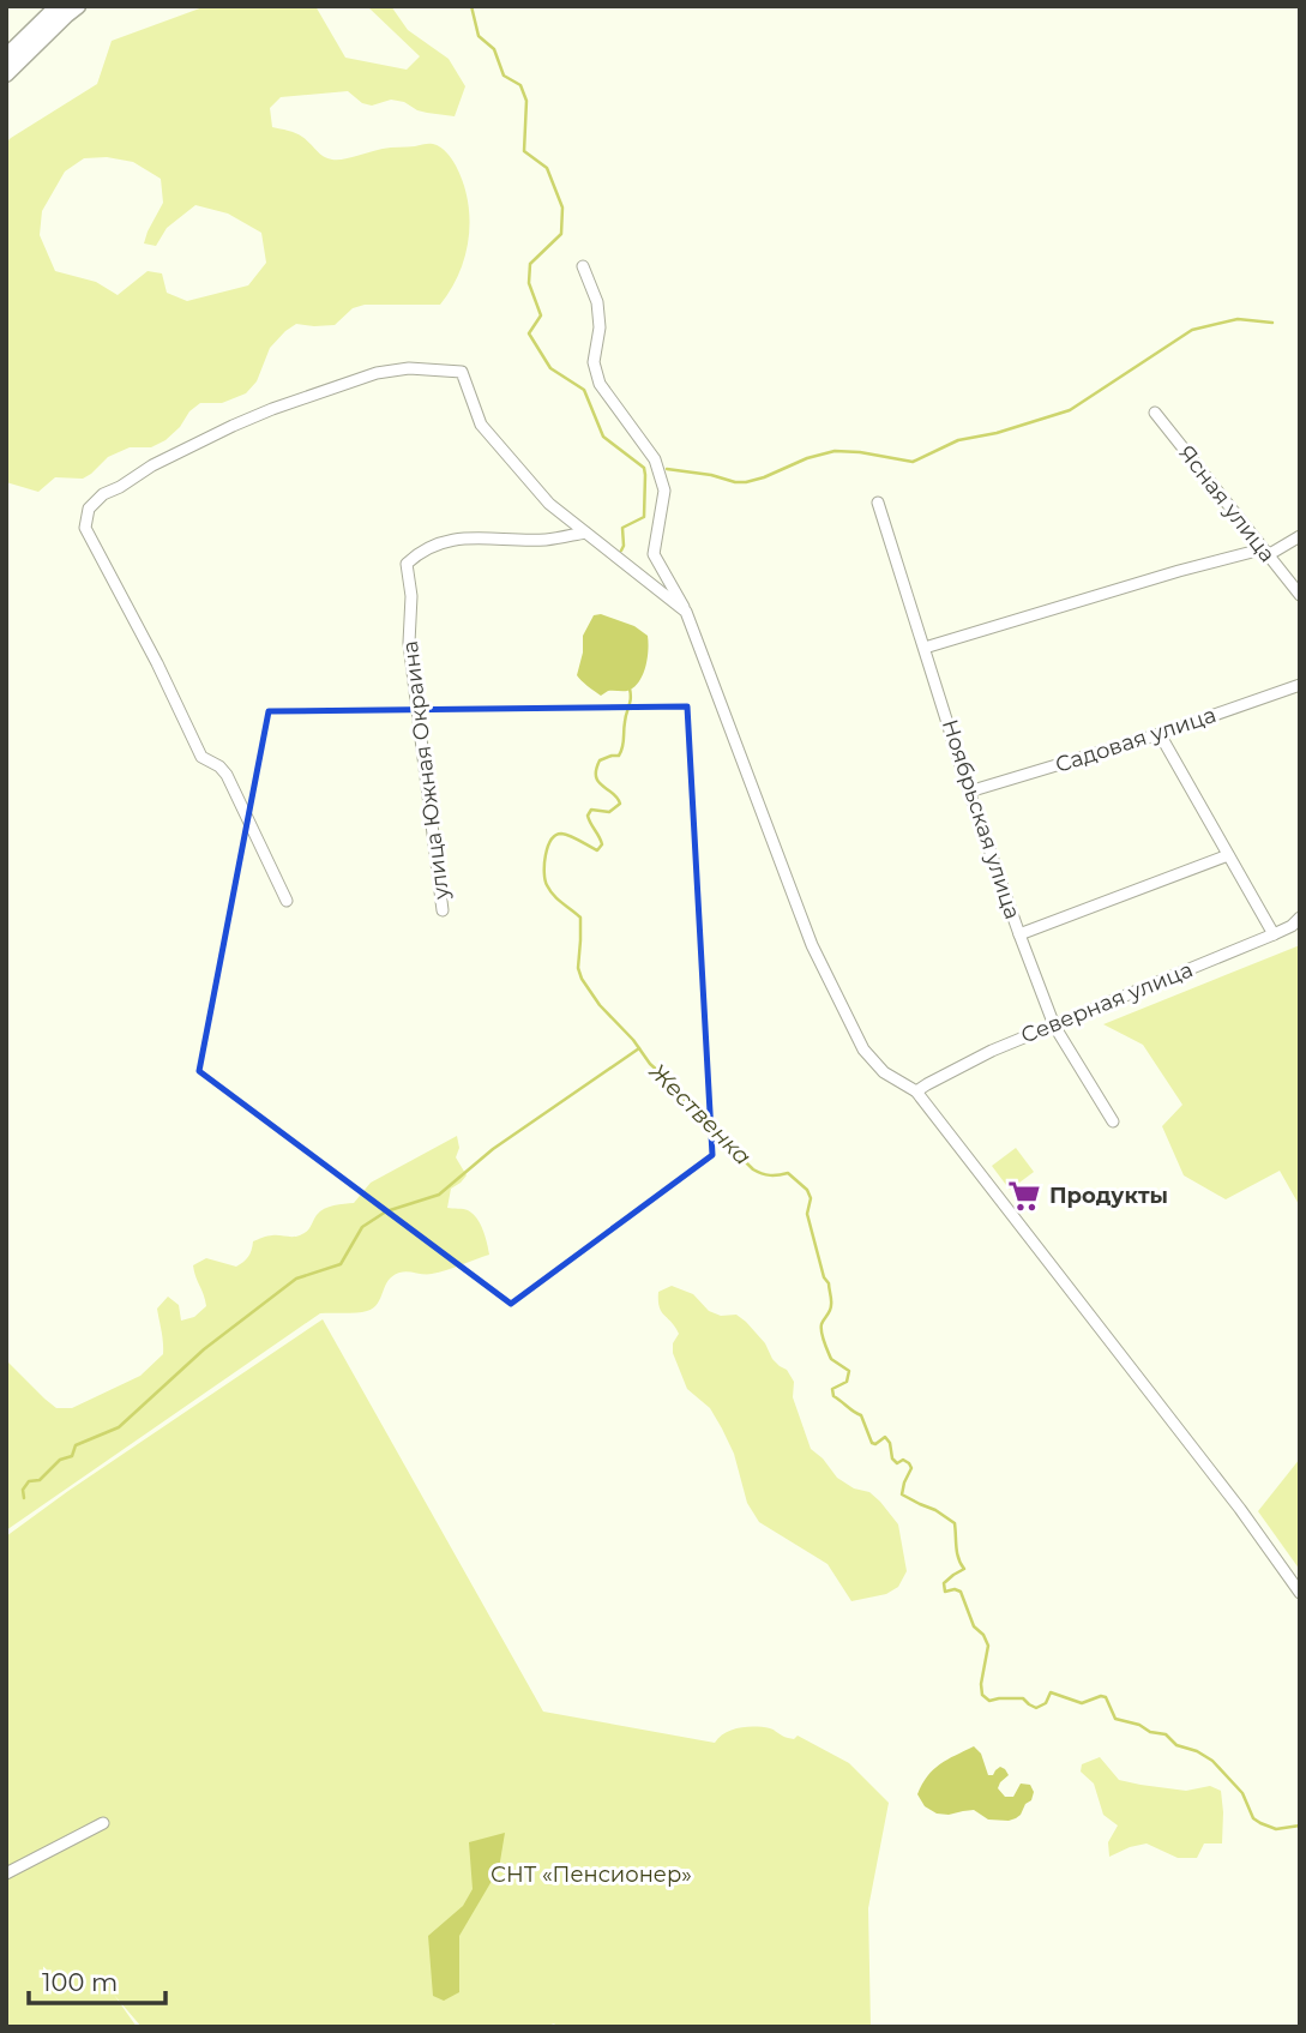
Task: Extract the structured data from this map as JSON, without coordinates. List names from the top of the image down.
{
  "streets": {
    "street": [
      "Ясная улица",
      "Садовая улица",
      "улица Южная Окраина",
      "Ноябрьская улица",
      "Северная улица"
    ]
  },
  "crossings": [
    ["Садовая улица", "Ноябрьская улица"],
    ["Ноябрьская улица", "Северная улица"]
  ],
  "water": ["Жественка"],
  "parks": ["СНТ «Пенсионер»"],
  "places": {
    "supermarket": ["Продукты"]
  },
  "scale_bar": "100 m"
}
